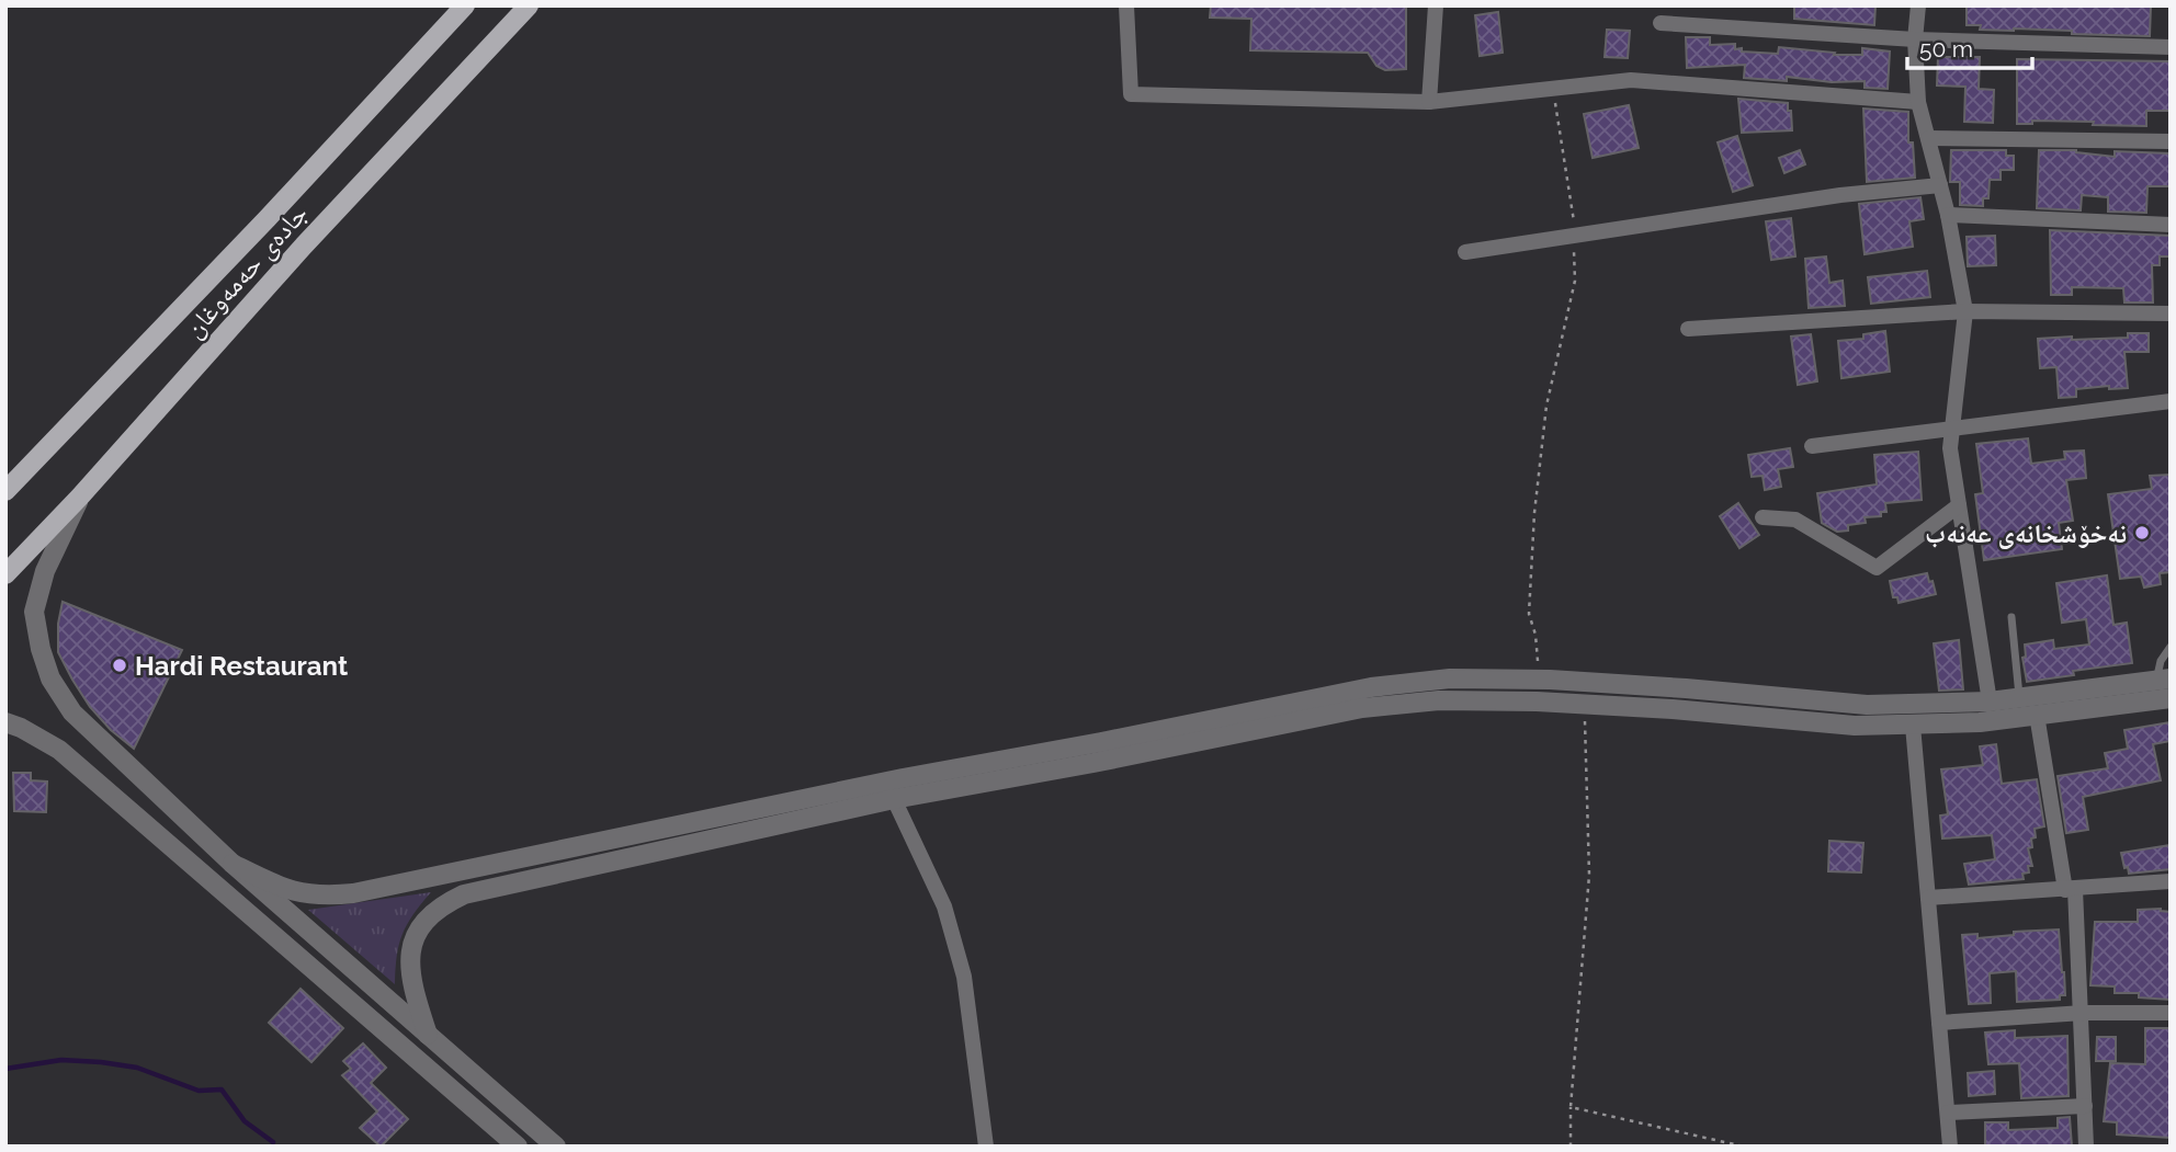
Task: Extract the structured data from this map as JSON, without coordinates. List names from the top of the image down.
{
  "streets": {
    "main road": ["جادەی حەمەوغان"]
  },
  "places": ["نەخۆشخانەی عەنەب", "Hardi Restaurant"],
  "scale_bar": "50 m"
}
